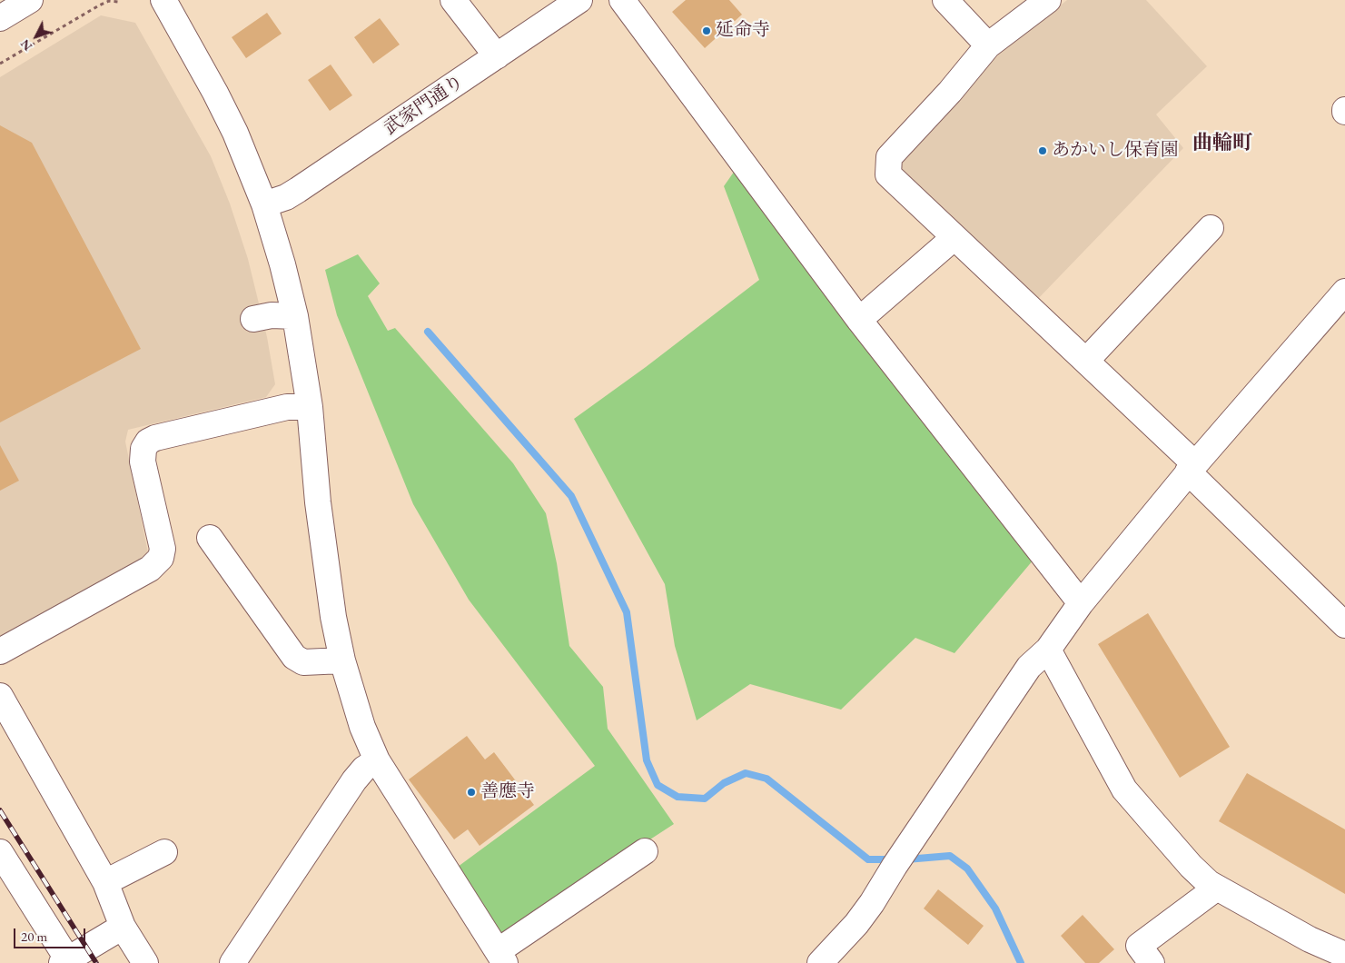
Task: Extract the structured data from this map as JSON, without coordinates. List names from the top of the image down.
{
  "streets": {
    "street": ["武家門通り"]
  },
  "districts": ["曲輪町"],
  "places": ["延命寺", "あかいし保育園", "善應寺"],
  "scale_bar": "20 m",
  "north": "bottom left"
}
